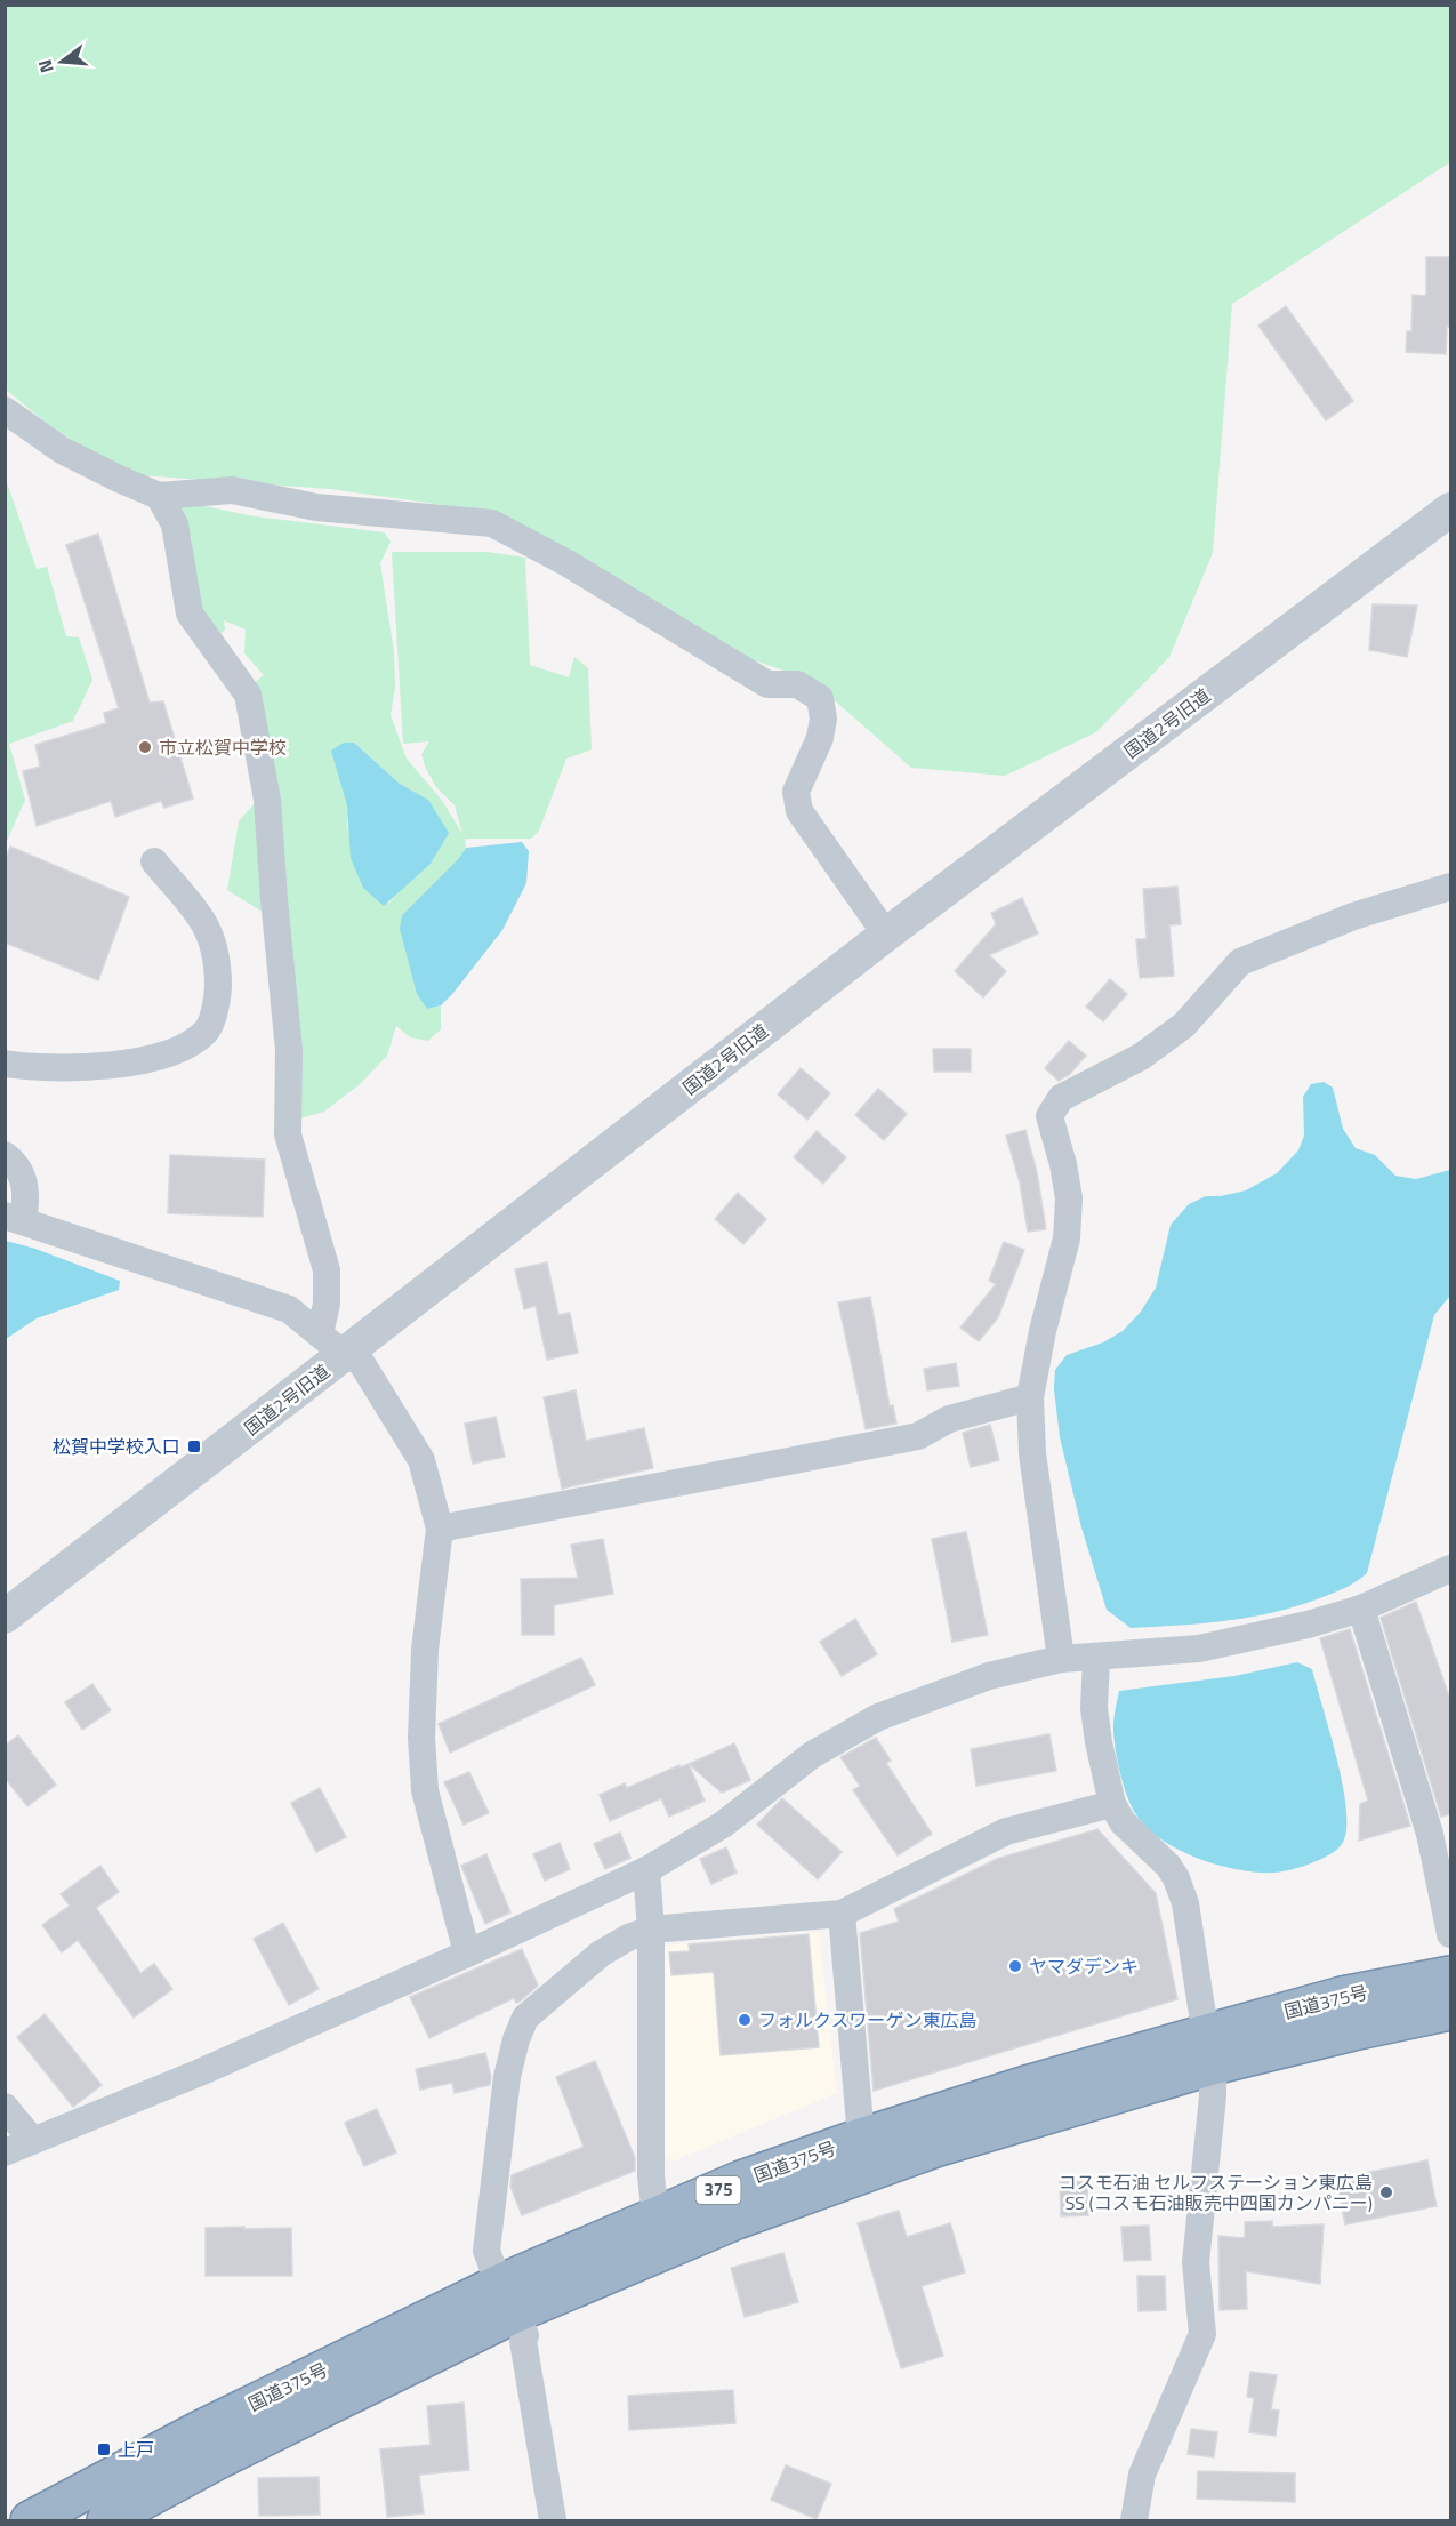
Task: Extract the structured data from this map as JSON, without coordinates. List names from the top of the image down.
{
  "streets": {
    "highway": ["国道375号", "375"],
    "street": ["国道2号旧道"]
  },
  "places": {
    "other": [
      "市立松賀中学校",
      "ヤマダデンキ",
      "フォルクスワーゲン東広島",
      "コスモ石油 セルフステーション東広島 SS (コスモ石油販売中四国カンパニー)"
    ],
    "transit": ["松賀中学校入口", "上戸"]
  },
  "north": "left"
}
